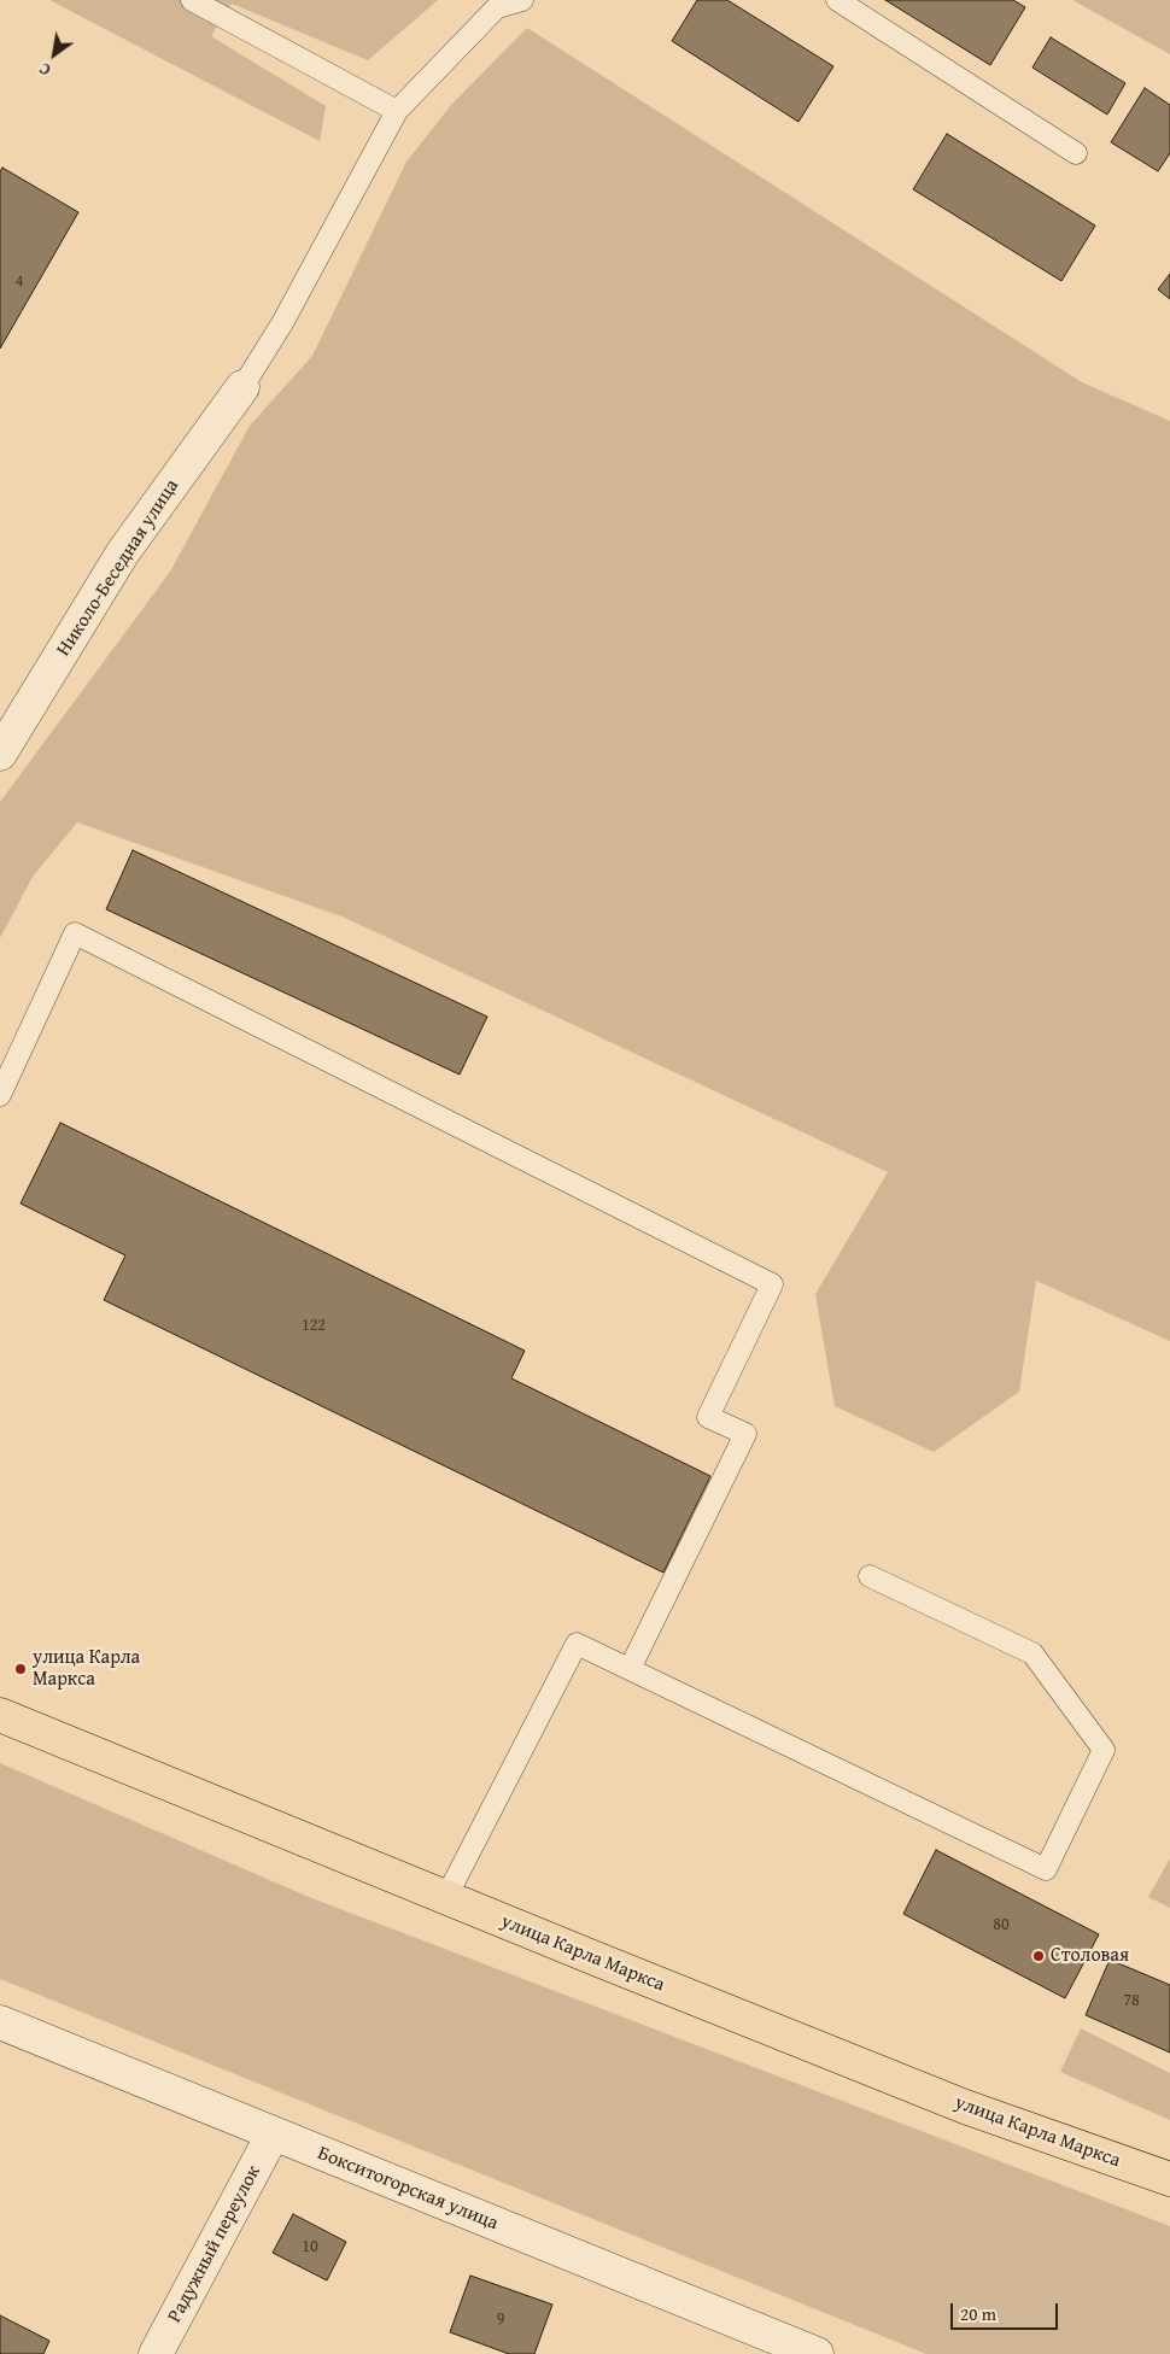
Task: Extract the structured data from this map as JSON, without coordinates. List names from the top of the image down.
{
  "streets": {
    "main road": ["улица Карла Маркса"],
    "street": ["Николо-Беседная улица", "Бокситогорская улица", "Радужный переулок"]
  },
  "crossings": [
    ["Бокситогорская улица", "Радужный переулок"]
  ],
  "places": ["улица Карла Маркса", "Столовая"],
  "house_numbers": [
    "4",
    "122",
    "80",
    "78",
    "10",
    "9"
  ],
  "scale_bar": "20 m",
  "north": "bottom left"
}
